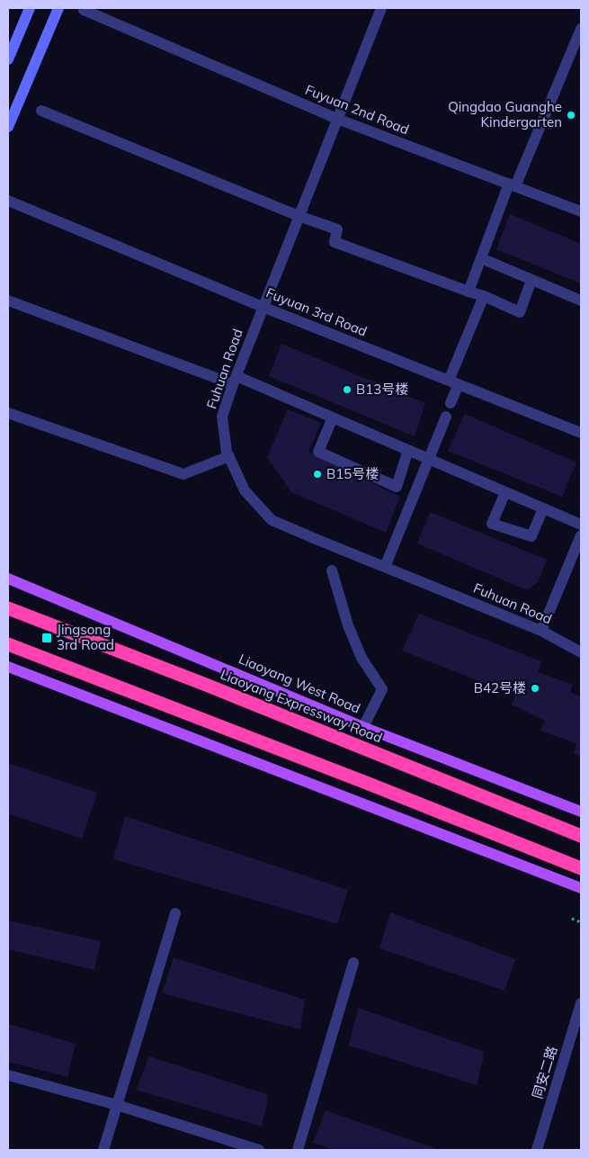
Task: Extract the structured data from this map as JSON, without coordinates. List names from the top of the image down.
{
  "streets": {
    "highway": ["Liaoyang Expressway Road"],
    "main road": ["Liaoyang West Road"],
    "street": [
      "Fuyuan 2nd Road",
      "Fuyuan 3rd Road",
      "Fuhuan Road",
      "同安二路"
    ]
  },
  "crossings": [
    ["Fuyuan 2nd Road", "Fuhuan Road"],
    ["Fuyuan 3rd Road", "Fuhuan Road"]
  ],
  "places": {
    "other": [
      "Qingdao Guanghe Kindergarten",
      "B13号楼",
      "B15号楼",
      "B42号楼"
    ],
    "transit": ["Jingsong 3rd Road"]
  }
}
